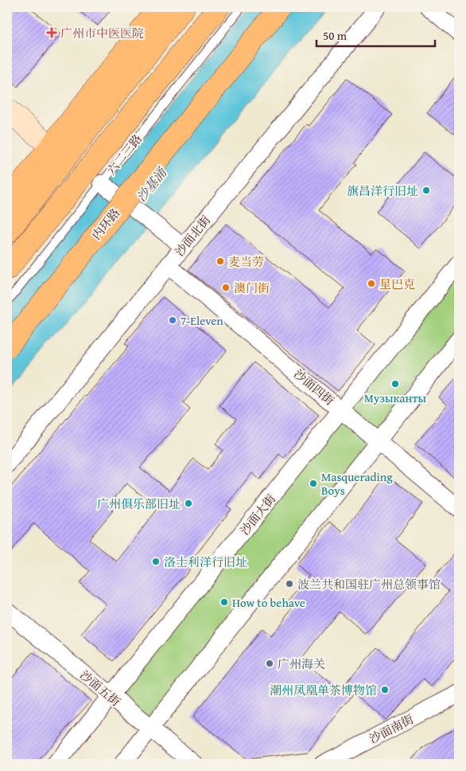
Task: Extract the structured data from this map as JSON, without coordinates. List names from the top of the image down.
{
  "streets": {
    "main road": ["内环路"],
    "street": [
      "沙面北街",
      "沙面四街",
      "沙面大街",
      "沙面五街",
      "沙面南街"
    ],
    "lane": ["六二三路"]
  },
  "crossings": [
    ["沙面北街", "沙面四街"],
    ["沙面四街", "沙面大街"],
    ["沙面大街", "沙面五街"]
  ],
  "water": ["沙基涌"],
  "places": {
    "health": ["广州市中医医院"],
    "other": [
      "旗昌洋行旧址",
      "麦当劳",
      "星巴克",
      "澳门街",
      "7-Eleven",
      "Музыканты",
      "Masquerading Boys",
      "广州俱乐部旧址",
      "洛士利洋行旧址",
      "波兰共和国驻广州总领事馆",
      "How to behave",
      "广州海关",
      "潮州凤凰单茶博物馆"
    ]
  },
  "scale_bar": "50 m"
}
